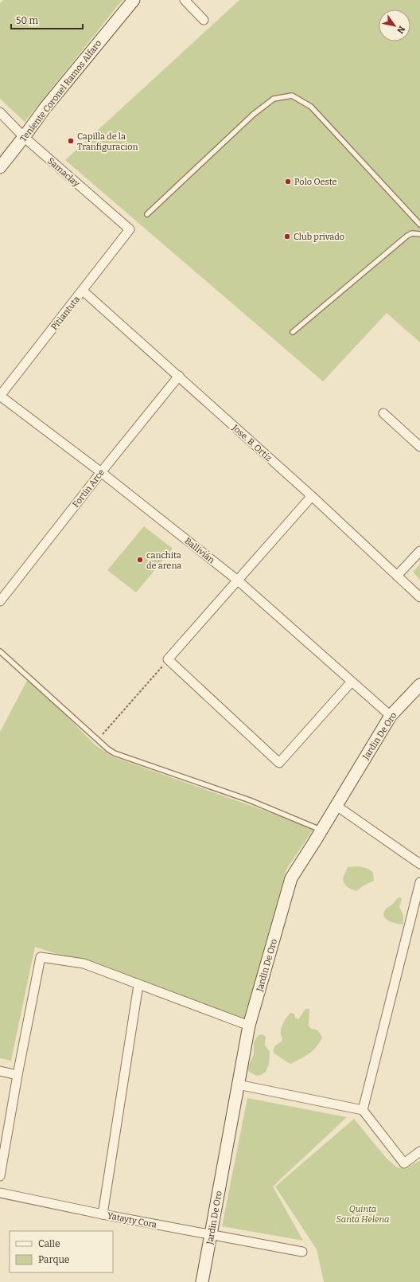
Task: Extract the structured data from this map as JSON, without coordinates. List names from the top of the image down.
{
  "streets": {
    "street": [
      "Teniente Coronel Ramos Alfaro",
      "Samaclay",
      "Pitiantuta",
      "Jose. B. Ortiz",
      "Fortin Arce",
      "Ballivián",
      "Jardin De Oro",
      "Yatayty Cora"
    ]
  },
  "crossings": [
    ["Teniente Coronel Ramos Alfaro", "Samaclay"],
    ["Samaclay", "Pitiantuta"],
    ["Pitiantuta", "Jose. B. Ortiz"],
    ["Pitiantuta", "Ballivián"],
    ["Jose. B. Ortiz", "Fortin Arce"],
    ["Fortin Arce", "Ballivián"],
    ["Ballivián", "Jardin De Oro"],
    ["Jardin De Oro", "Yatayty Cora"]
  ],
  "parks": ["Quinta Santa Helena"],
  "places": [
    "Capilla de la Tranfiguracion",
    "Polo Oeste",
    "Club privado",
    "canchita de arena"
  ],
  "legend": ["Calle", "Parque"],
  "scale_bar": "50 m",
  "north": "bottom right"
}
